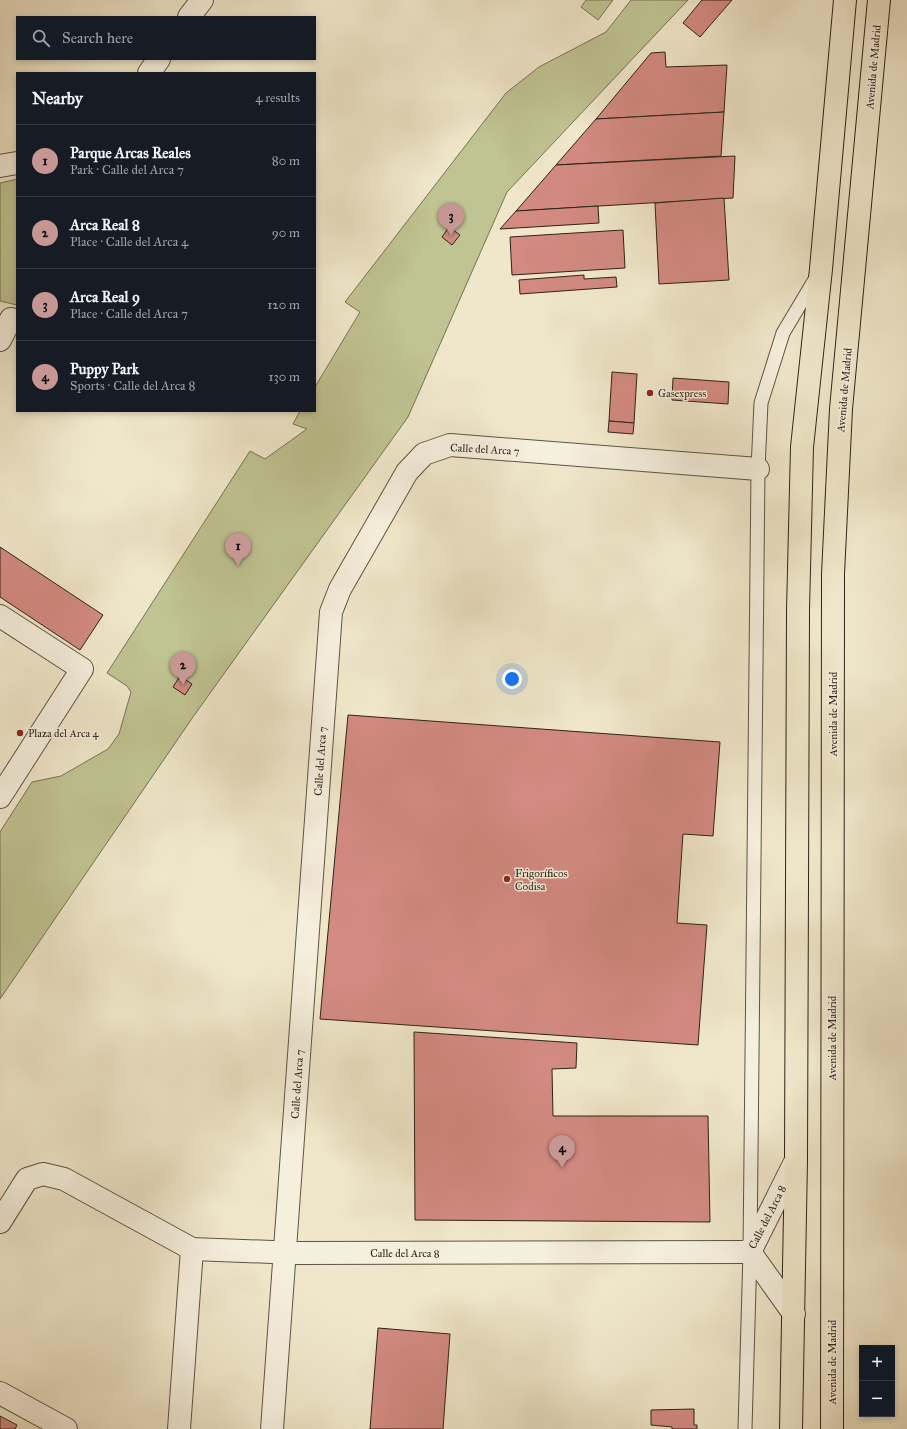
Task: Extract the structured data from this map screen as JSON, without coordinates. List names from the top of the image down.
{
  "streets": {
    "main road": ["Avenida de Madrid"],
    "street": ["Calle del Arca 7", "Calle del Arca 8"]
  },
  "crossings": [
    ["Calle del Arca 7", "Calle del Arca 8"]
  ],
  "places": ["Gasexpress", "Plaza del Arca 4", "Frigoríficos Codisa"],
  "page": {
    "search": "Search here",
    "heading": ["Nearby", "4 results"],
    "list": [
      {
        "mark": "1",
        "name": "Parque Arcas Reales",
        "note": "Park · Calle del Arca 7",
        "value": "80 m"
      },
      {
        "mark": "2",
        "name": "Arca Real 8",
        "note": "Place · Calle del Arca 4",
        "value": "90 m"
      },
      {
        "mark": "3",
        "name": "Arca Real 9",
        "note": "Place · Calle del Arca 7",
        "value": "120 m"
      },
      {
        "mark": "4",
        "name": "Puppy Park",
        "note": "Sports · Calle del Arca 8",
        "value": "130 m"
      }
    ],
    "pins": [
      "3",
      "1",
      "2",
      "4"
    ],
    "map_buttons": ["+", "−"]
  }
}
